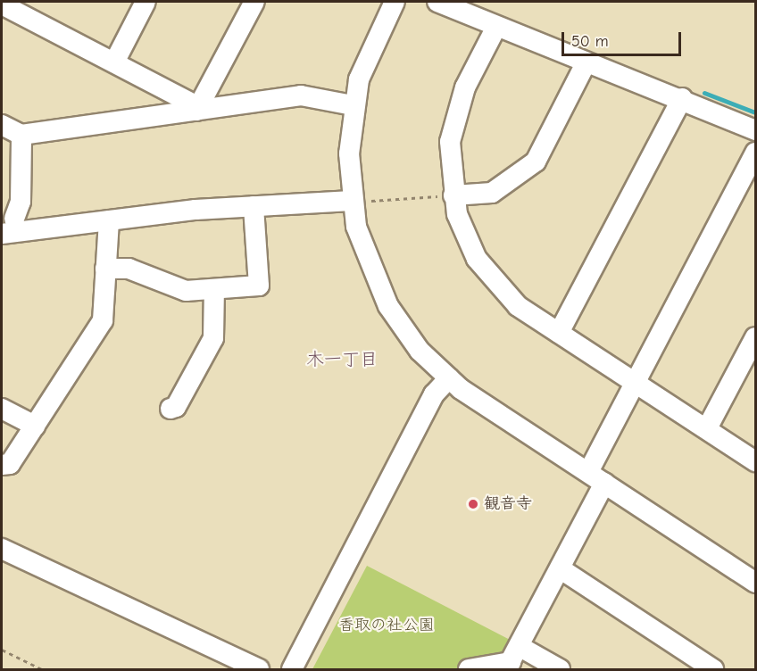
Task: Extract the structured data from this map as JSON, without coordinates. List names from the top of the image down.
{
  "districts": ["木一丁目"],
  "parks": ["香取の社公園"],
  "places": ["観音寺"],
  "scale_bar": "50 m"
}
